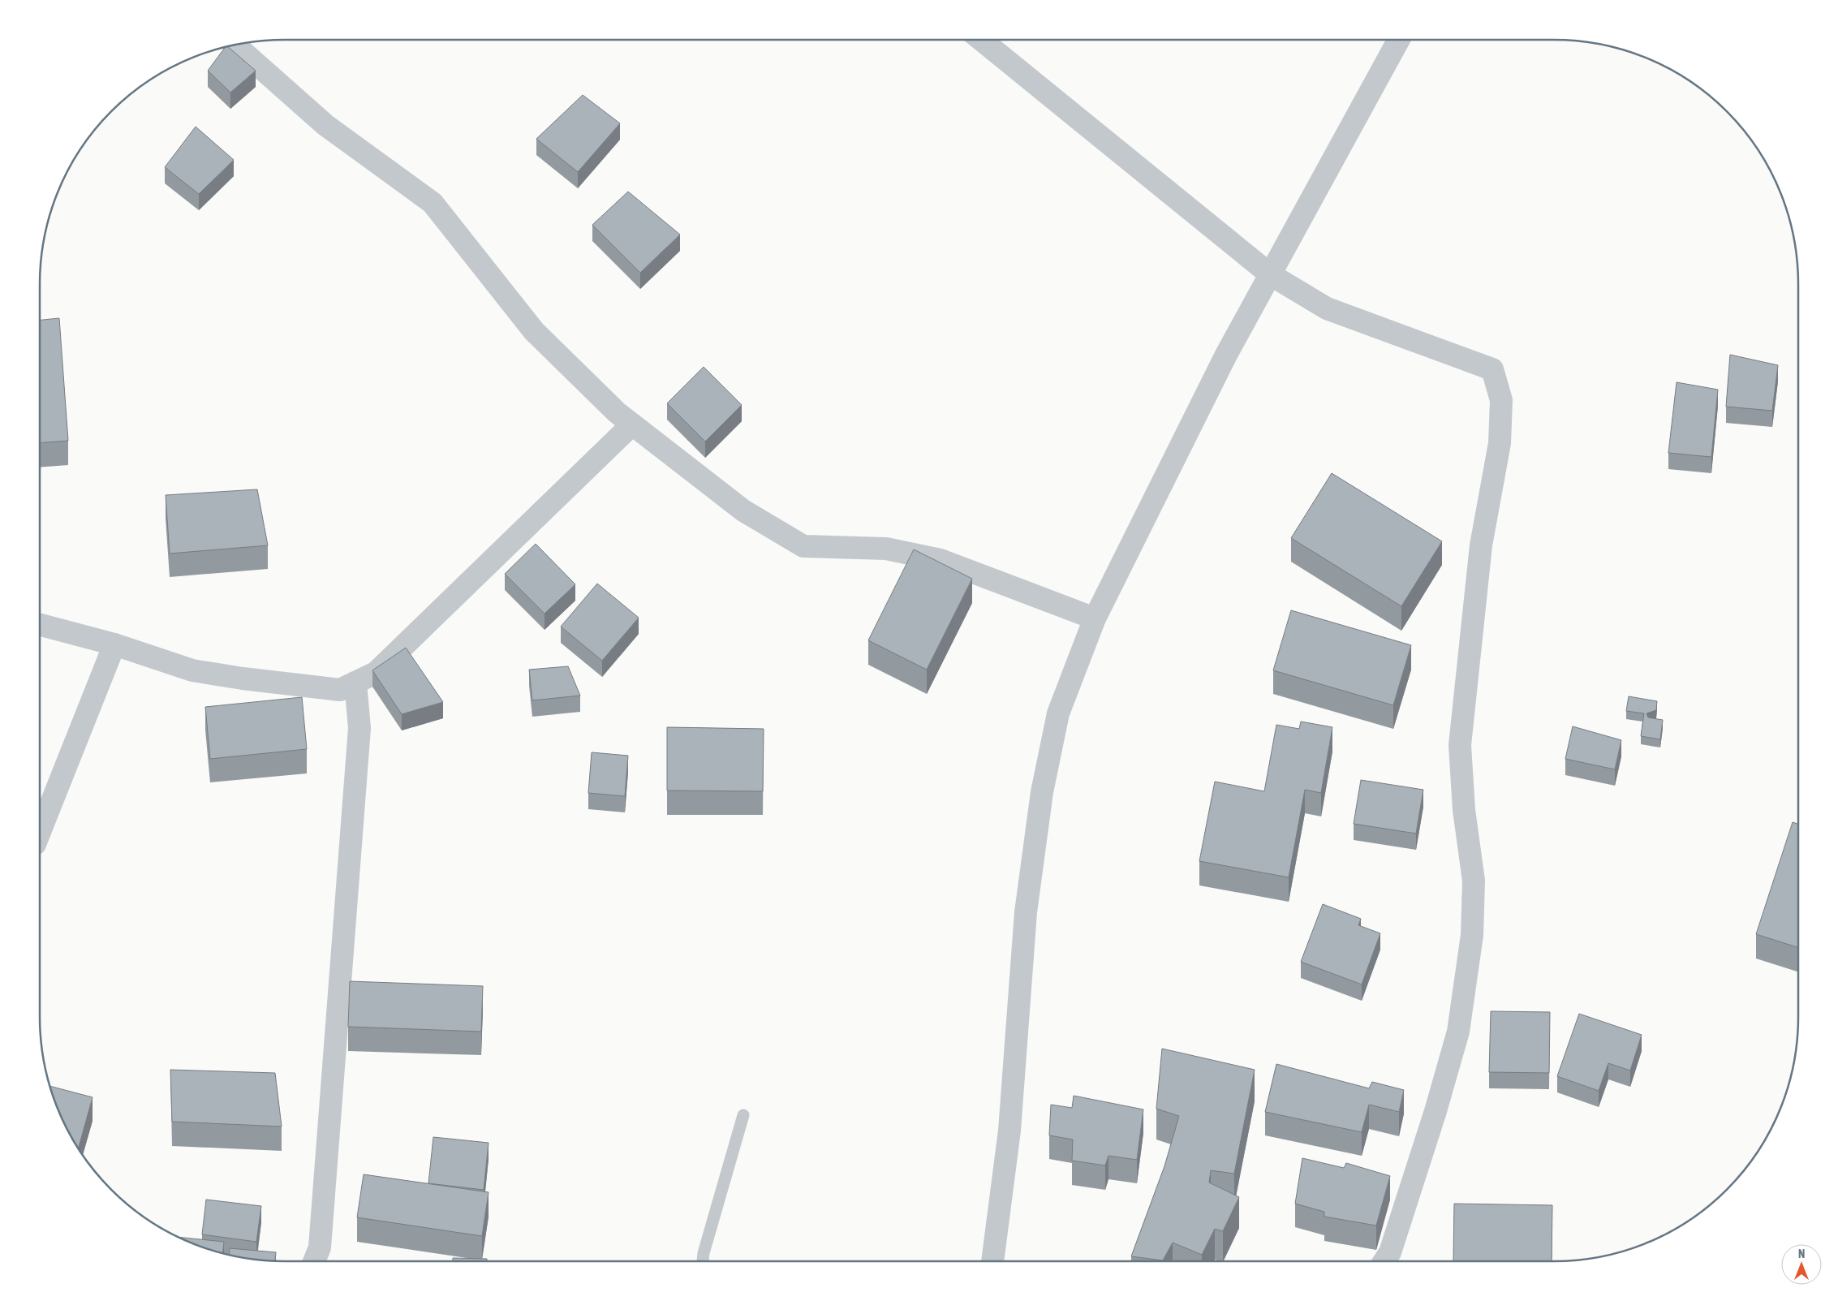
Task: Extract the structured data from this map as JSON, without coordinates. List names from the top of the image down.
{
  "north": "top"
}
